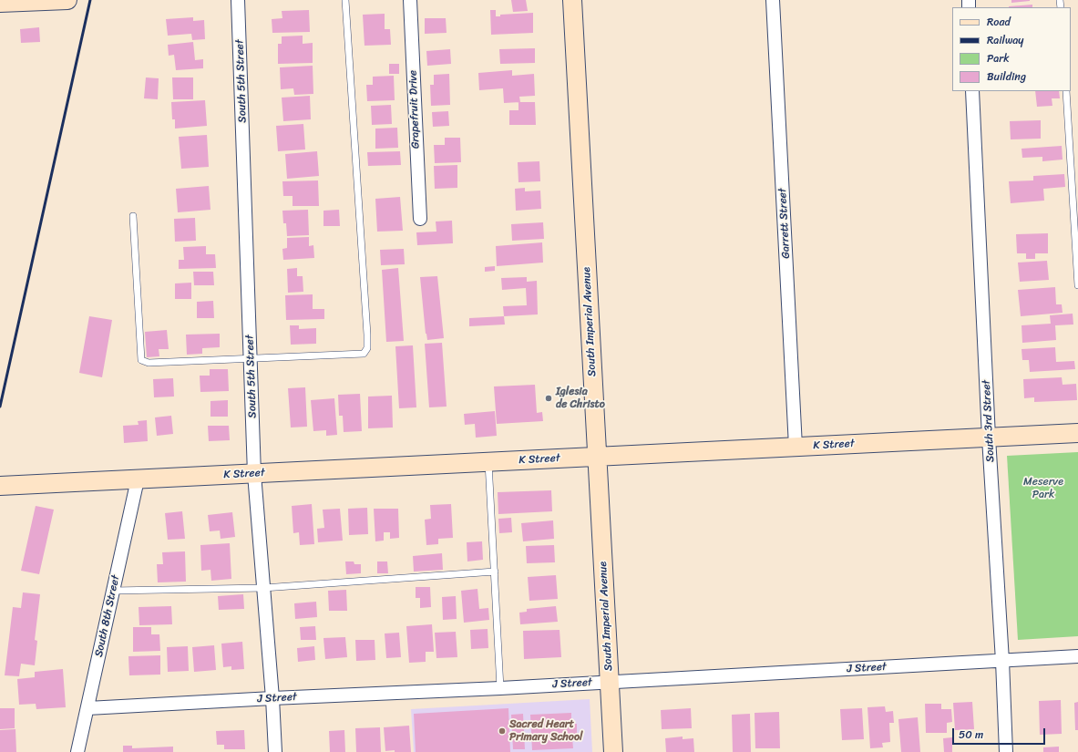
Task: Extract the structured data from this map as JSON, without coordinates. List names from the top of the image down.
{
  "streets": {
    "street": [
      "South 5th Street",
      "Grapefruit Drive",
      "Garrett Street",
      "South Imperial Avenue",
      "South 3rd Street",
      "K Street",
      "South 8th Street",
      "J Street"
    ]
  },
  "crossings": [
    ["South 5th Street", "K Street"],
    ["South 5th Street", "J Street"],
    ["Garrett Street", "K Street"],
    ["South Imperial Avenue", "K Street"],
    ["South Imperial Avenue", "J Street"],
    ["South 3rd Street", "K Street"],
    ["South 3rd Street", "J Street"],
    ["K Street", "South 8th Street"],
    ["South 8th Street", "J Street"]
  ],
  "parks": ["Meserve Park"],
  "places": ["Iglesia de Christo", "Sacred Heart Primary School"],
  "legend": [
    "Road",
    "Railway",
    "Park",
    "Building"
  ],
  "scale_bar": "50 m"
}
